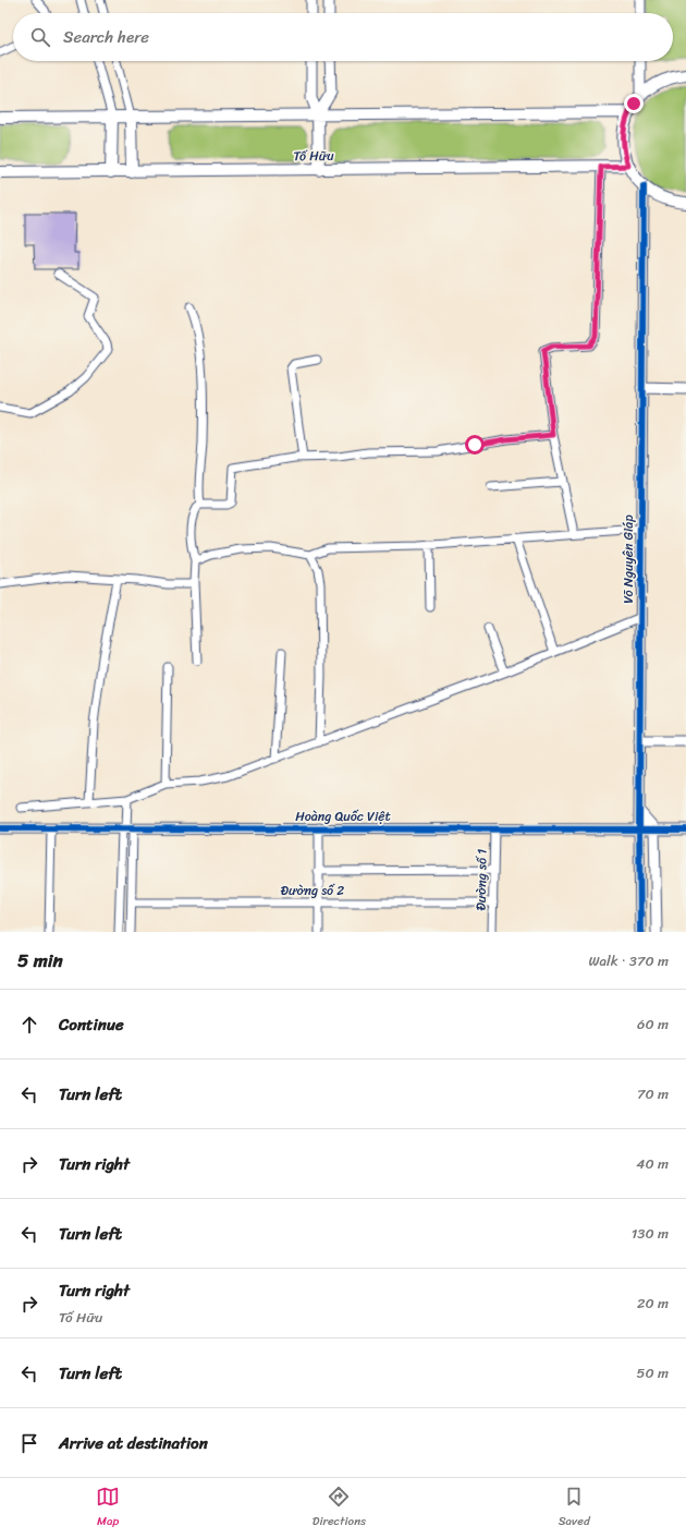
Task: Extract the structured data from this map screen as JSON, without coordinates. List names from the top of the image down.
{
  "streets": {
    "main road": ["Tố Hữu"],
    "street": [
      "Võ Nguyên Giáp",
      "Hoàng Quốc Việt",
      "Đường số 1",
      "Đường số 2"
    ]
  },
  "crossings": [
    ["Võ Nguyên Giáp", "Hoàng Quốc Việt"],
    ["Hoàng Quốc Việt", "Đường số 1"],
    ["Đường số 1", "Đường số 2"]
  ],
  "page": {
    "search": "Search here",
    "heading": ["5 min", "Walk · 370 m"],
    "list": [
      ["Continue", "60 m"],
      ["Turn left", "70 m"],
      ["Turn right", "40 m"],
      ["Turn left", "130 m"],
      ["Turn right", "Tố Hữu", "20 m"],
      ["Turn left", "50 m"],
      "Arrive at destination"
    ],
    "nav": ["Map", "Directions", "Saved"]
  }
}
